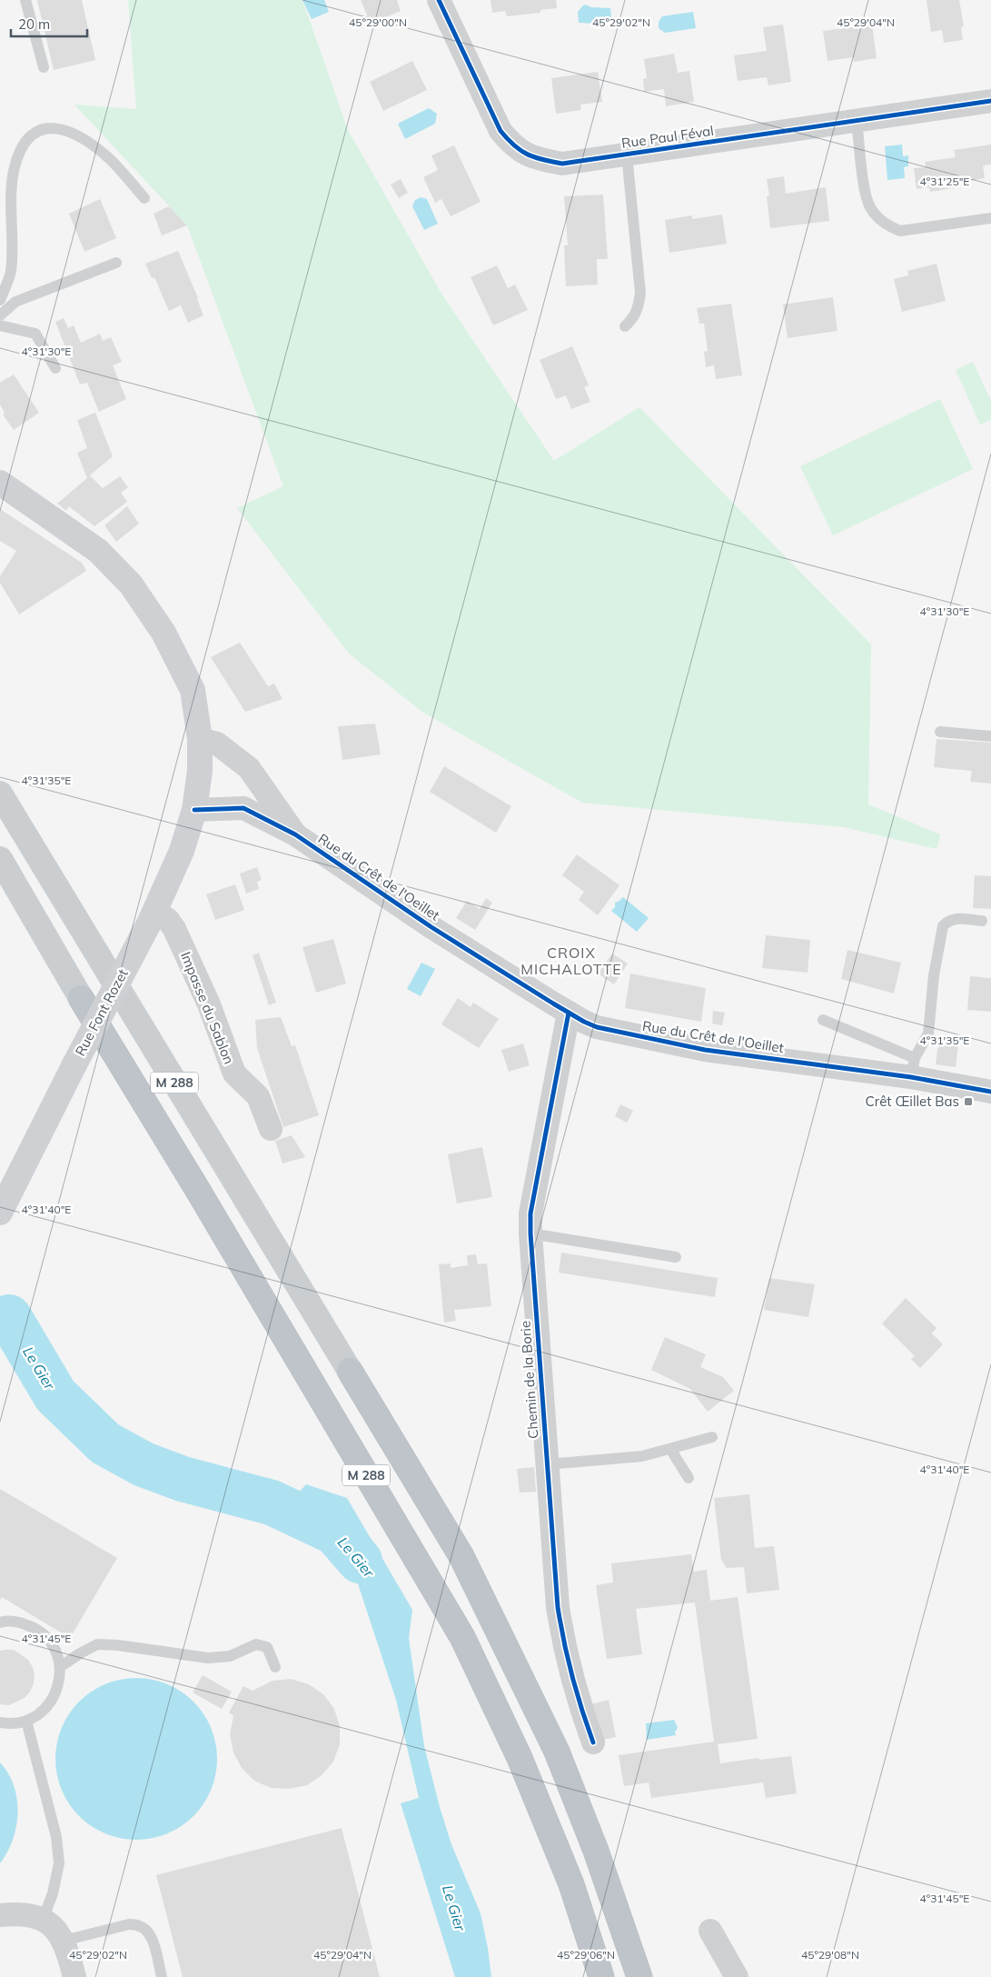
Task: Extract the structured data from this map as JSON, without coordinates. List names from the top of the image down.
{
  "streets": {
    "highway": ["M 288"],
    "main road": ["Rue Font Rozet"],
    "street": [
      "Rue Paul Féval",
      "Rue du Crêt de l'Oeillet",
      "Impasse du Sablon",
      "Chemin de la Borie"
    ]
  },
  "crossings": [
    ["Rue du Crêt de l'Oeillet", "Chemin de la Borie"],
    ["Impasse du Sablon", "Rue Font Rozet"]
  ],
  "districts": ["CROIX MICHALOTTE"],
  "water": ["Le Gier"],
  "places": {
    "transit": ["Crêt Œillet Bas"]
  },
  "scale_bar": "20 m",
  "coordinates": [
    "45°29'00\"N",
    "45°29'02\"N",
    "45°29'04\"N",
    "4°31'25\"E",
    "4°31'30\"E",
    "4°31'35\"E",
    "4°31'40\"E",
    "4°31'45\"E",
    "45°29'06\"N",
    "45°29'08\"N"
  ]
}
